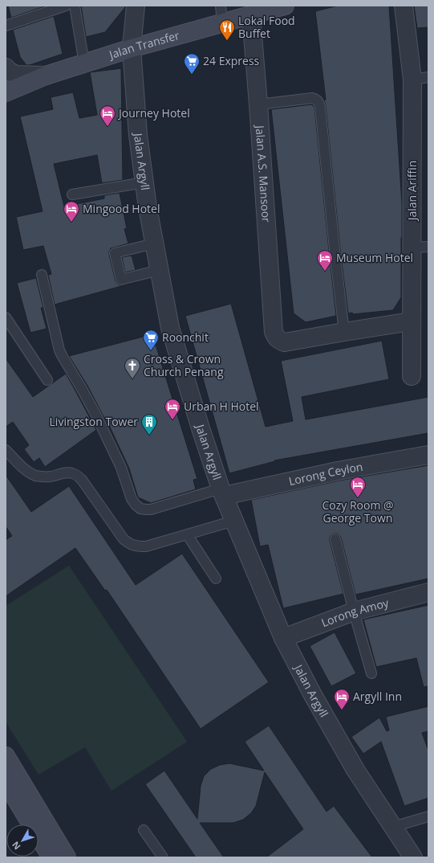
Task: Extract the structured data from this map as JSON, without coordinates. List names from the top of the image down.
{
  "streets": {
    "main road": ["Jalan Transfer"],
    "street": [
      "Jalan Argyll",
      "Jalan A.S. Mansoor",
      "Jalan Ariffin",
      "Lorong Ceylon",
      "Lorong Amoy"
    ]
  },
  "crossings": [
    ["Jalan Transfer", "Jalan Argyll"],
    ["Jalan Transfer", "Jalan A.S. Mansoor"],
    ["Jalan Argyll", "Lorong Ceylon"],
    ["Jalan Argyll", "Lorong Amoy"],
    ["Jalan A.S. Mansoor", "Jalan Ariffin"]
  ],
  "places": {
    "restaurant": ["Lokal Food Buffet"],
    "supermarket": ["24 Express", "Roonchit"],
    "hotel": [
      "Journey Hotel",
      "Mingood Hotel",
      "Museum Hotel",
      "Urban H Hotel",
      "Cozy Room @ George Town",
      "Argyll Inn"
    ],
    "church": ["Cross & Crown Church Penang"],
    "building": ["Livingston Tower"]
  },
  "north": "bottom left"
}
